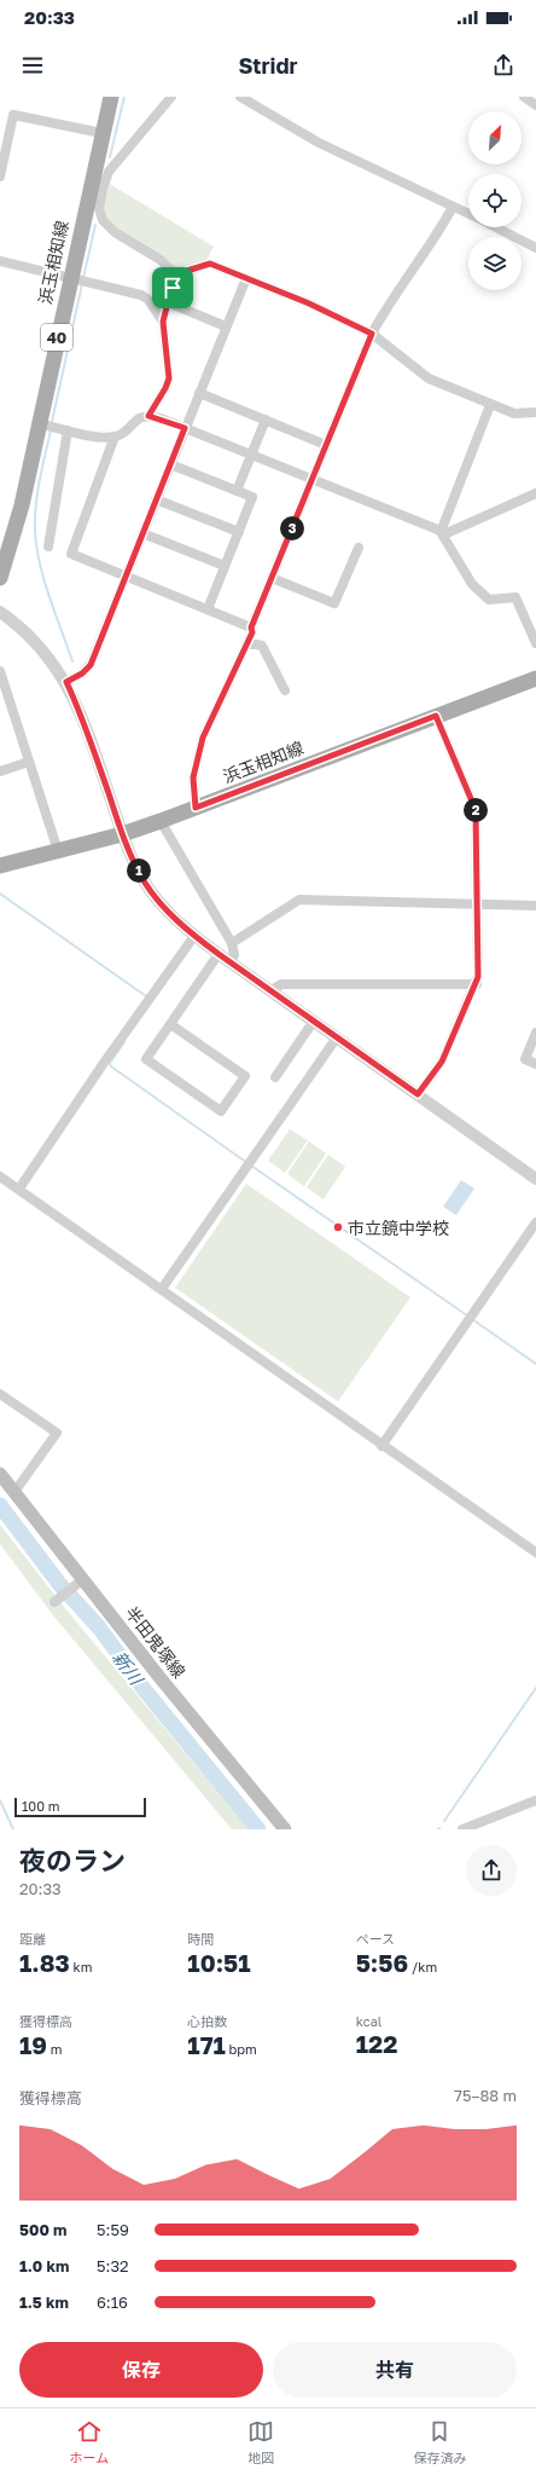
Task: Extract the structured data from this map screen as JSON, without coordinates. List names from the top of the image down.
{
  "streets": {
    "main road": ["浜玉相知線", "40", "半田鬼塚線"]
  },
  "water": ["新川"],
  "places": ["市立鏡中学校"],
  "scale_bar": "100 m",
  "north": "top right",
  "page": {
    "status": "20:33",
    "header": "Stridr",
    "pins": ["3", "2", "1"],
    "scale": "100 m",
    "heading": ["夜のラン", "20:33"],
    "stats": [
      ["距離", "1.83 km"],
      ["時間", "10:51"],
      ["ペース", "5:56 /km"],
      ["獲得標高", "19 m"],
      ["心拍数", "171 bpm"],
      ["kcal", "122"]
    ],
    "chart": ["獲得標高", "75–88 m"],
    "list": [
      {
        "name": "500 m",
        "note": "5:59"
      },
      {
        "name": "1.0 km",
        "note": "5:32"
      },
      {
        "name": "1.5 km",
        "note": "6:16"
      }
    ],
    "buttons": ["保存", "共有"],
    "tabs": ["ホーム", "地図", "保存済み"]
  }
}
